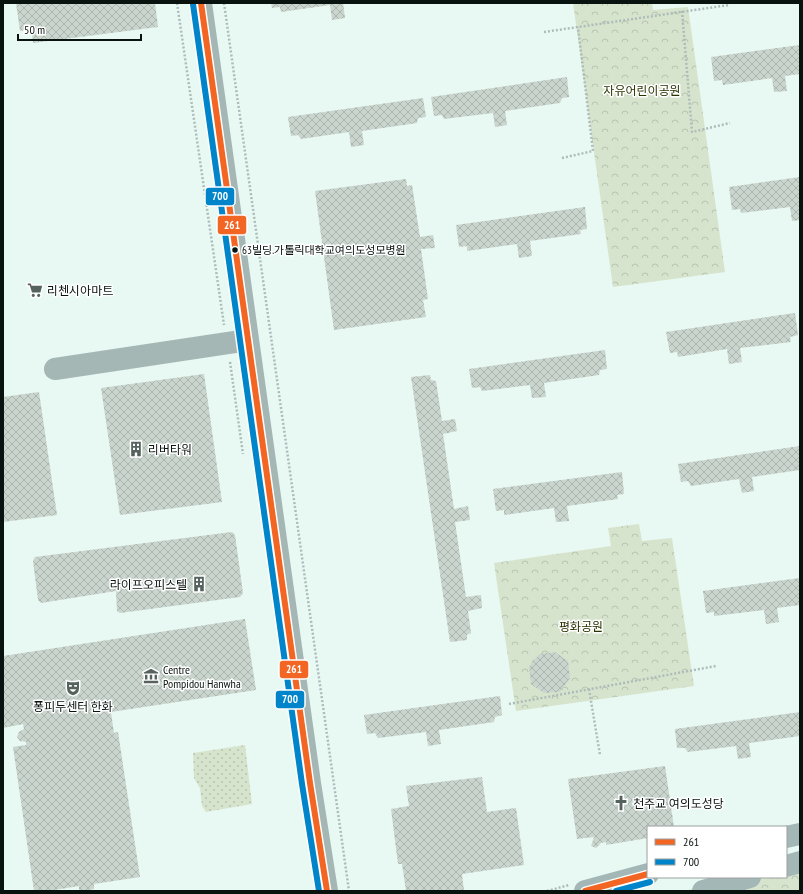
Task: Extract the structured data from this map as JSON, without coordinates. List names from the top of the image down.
{
  "parks": ["자유어린이공원", "평화공원"],
  "places": {
    "other": ["63빌딩.가톨릭대학교여의도성모병원"],
    "supermarket": ["리첸시아마트"],
    "building": ["리버타워", "라이프오피스텔"],
    "museum": ["Centre Pompidou Hanwha"],
    "theatre": ["퐁피두센터 한화"],
    "church": ["천주교 여의도성당"]
  },
  "lines": ["transit line 261", "transit line 700"],
  "legend": ["261", "700"],
  "scale_bar": "50 m"
}
